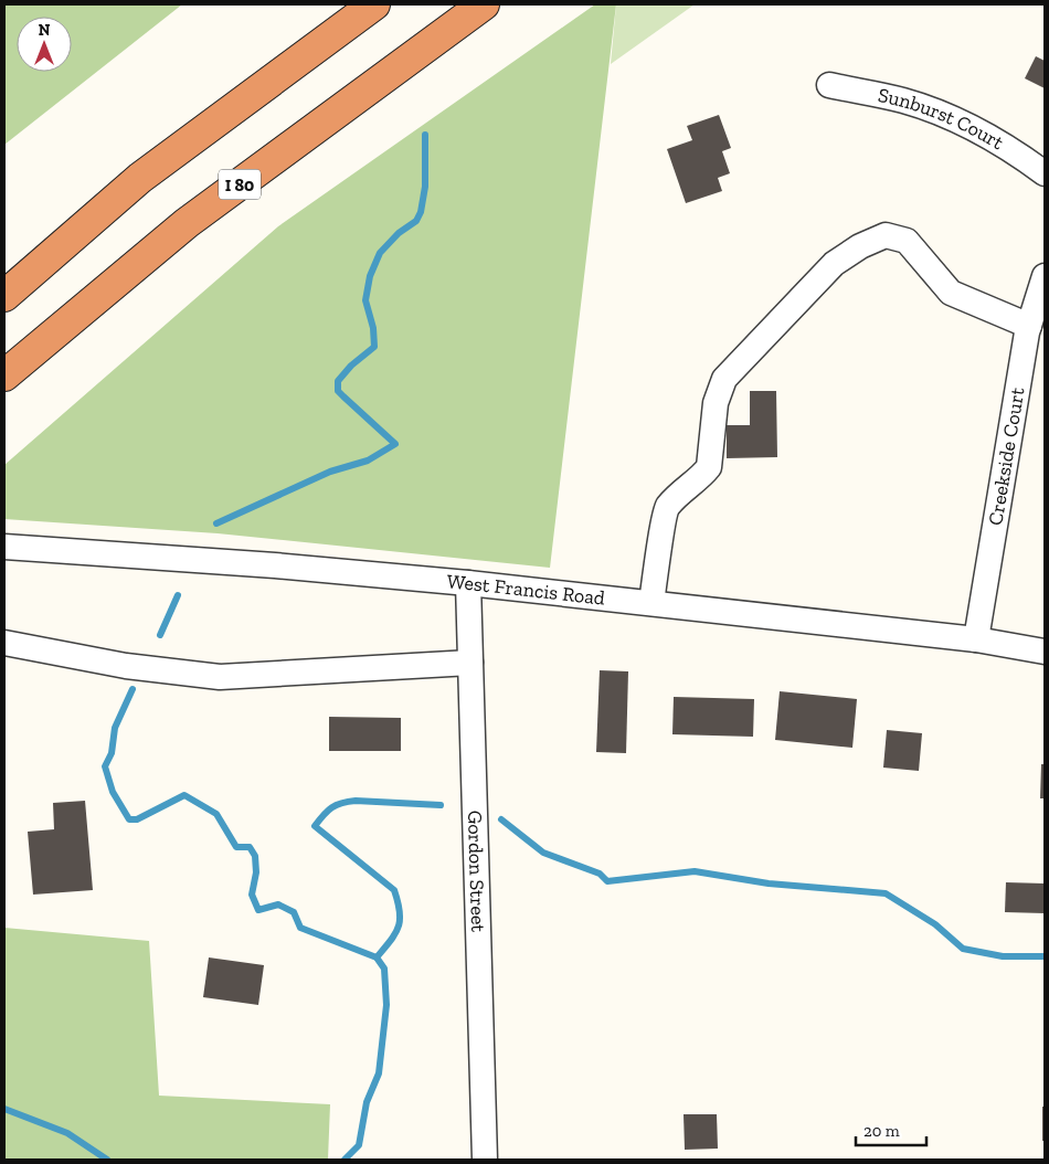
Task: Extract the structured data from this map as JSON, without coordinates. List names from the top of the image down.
{
  "streets": {
    "highway": ["I 80"],
    "street": [
      "Sunburst Court",
      "Creekside Court",
      "West Francis Road",
      "Gordon Street"
    ]
  },
  "crossings": [
    ["Creekside Court", "West Francis Road"],
    ["West Francis Road", "Gordon Street"]
  ],
  "scale_bar": "20 m",
  "north": "top"
}
